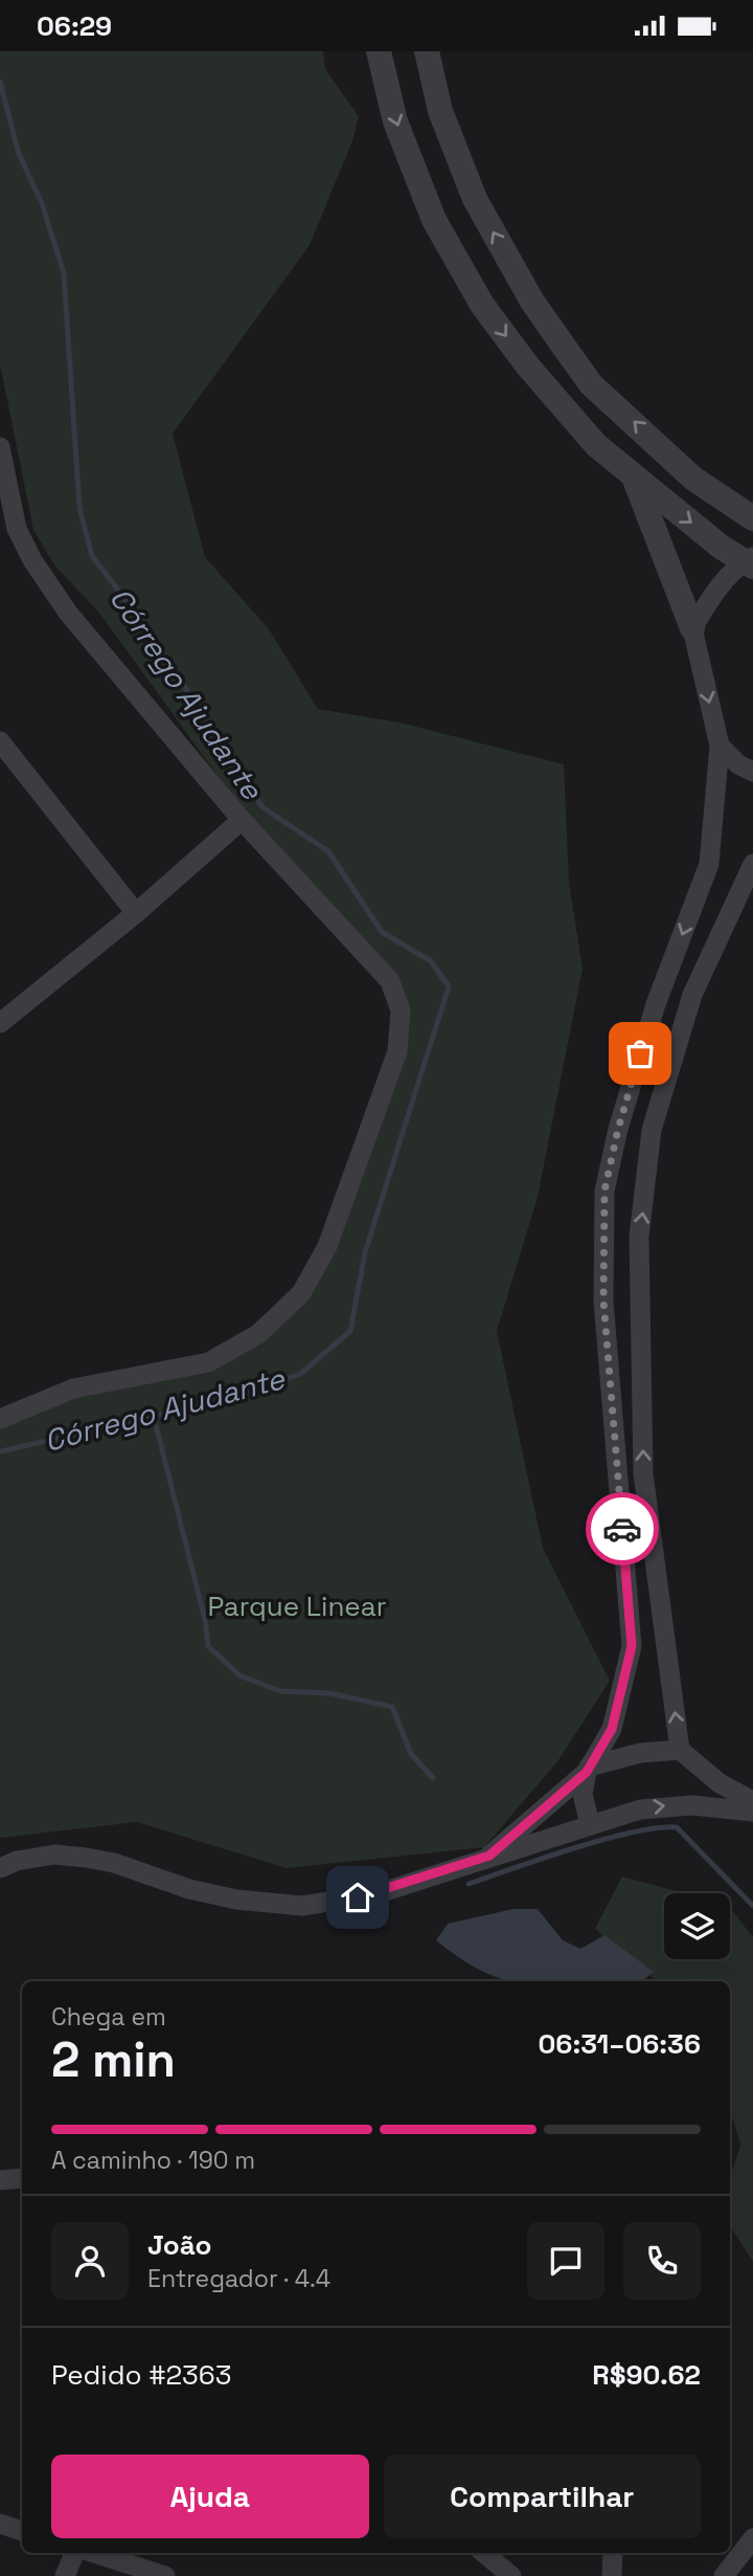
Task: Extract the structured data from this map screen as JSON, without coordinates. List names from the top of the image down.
{
  "water": ["Córrego Ajudante"],
  "parks": ["Parque Linear"],
  "page": {
    "status": "06:29",
    "heading": ["2 min", "Chega em", "06:31–06:36"],
    "panel": [
      "João",
      "Entregador · 4.4",
      "Pedido #2363",
      "R$90.62"
    ],
    "bar": "A caminho · 190 m",
    "buttons": ["Ajuda", "Compartilhar"]
  }
}
